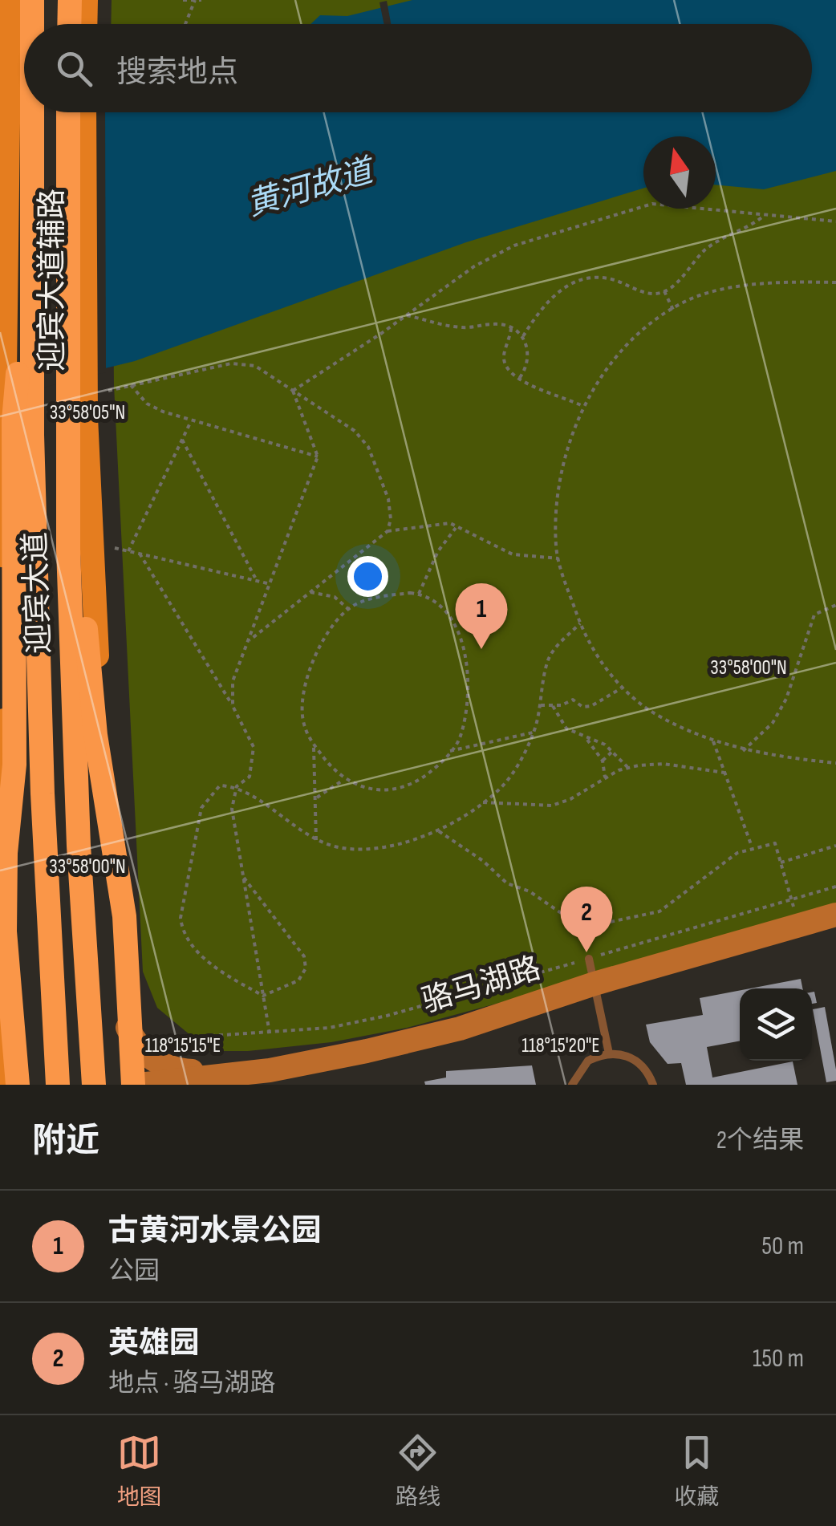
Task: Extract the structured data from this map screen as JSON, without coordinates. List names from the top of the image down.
{
  "streets": {
    "highway": ["迎宾大道"],
    "main road": ["迎宾大道辅路"],
    "street": ["骆马湖路"]
  },
  "crossings": [
    ["迎宾大道辅路", "迎宾大道"],
    ["迎宾大道辅路", "骆马湖路"]
  ],
  "water": ["黄河故道"],
  "north": "top",
  "page": {
    "search": "搜索地点",
    "pins": ["1", "2"],
    "heading": ["附近", "2个结果"],
    "list": [
      {
        "mark": "1",
        "name": "古黄河水景公园",
        "note": "公园",
        "value": "50 m"
      },
      {
        "mark": "2",
        "name": "英雄园",
        "note": "地点 · 骆马湖路",
        "value": "150 m"
      }
    ],
    "nav": ["地图", "路线", "收藏"]
  },
  "coordinates": [
    "33°58'05\"N",
    "33°58'00\"N",
    "118°15'15\"E",
    "118°15'20\"E"
  ]
}
